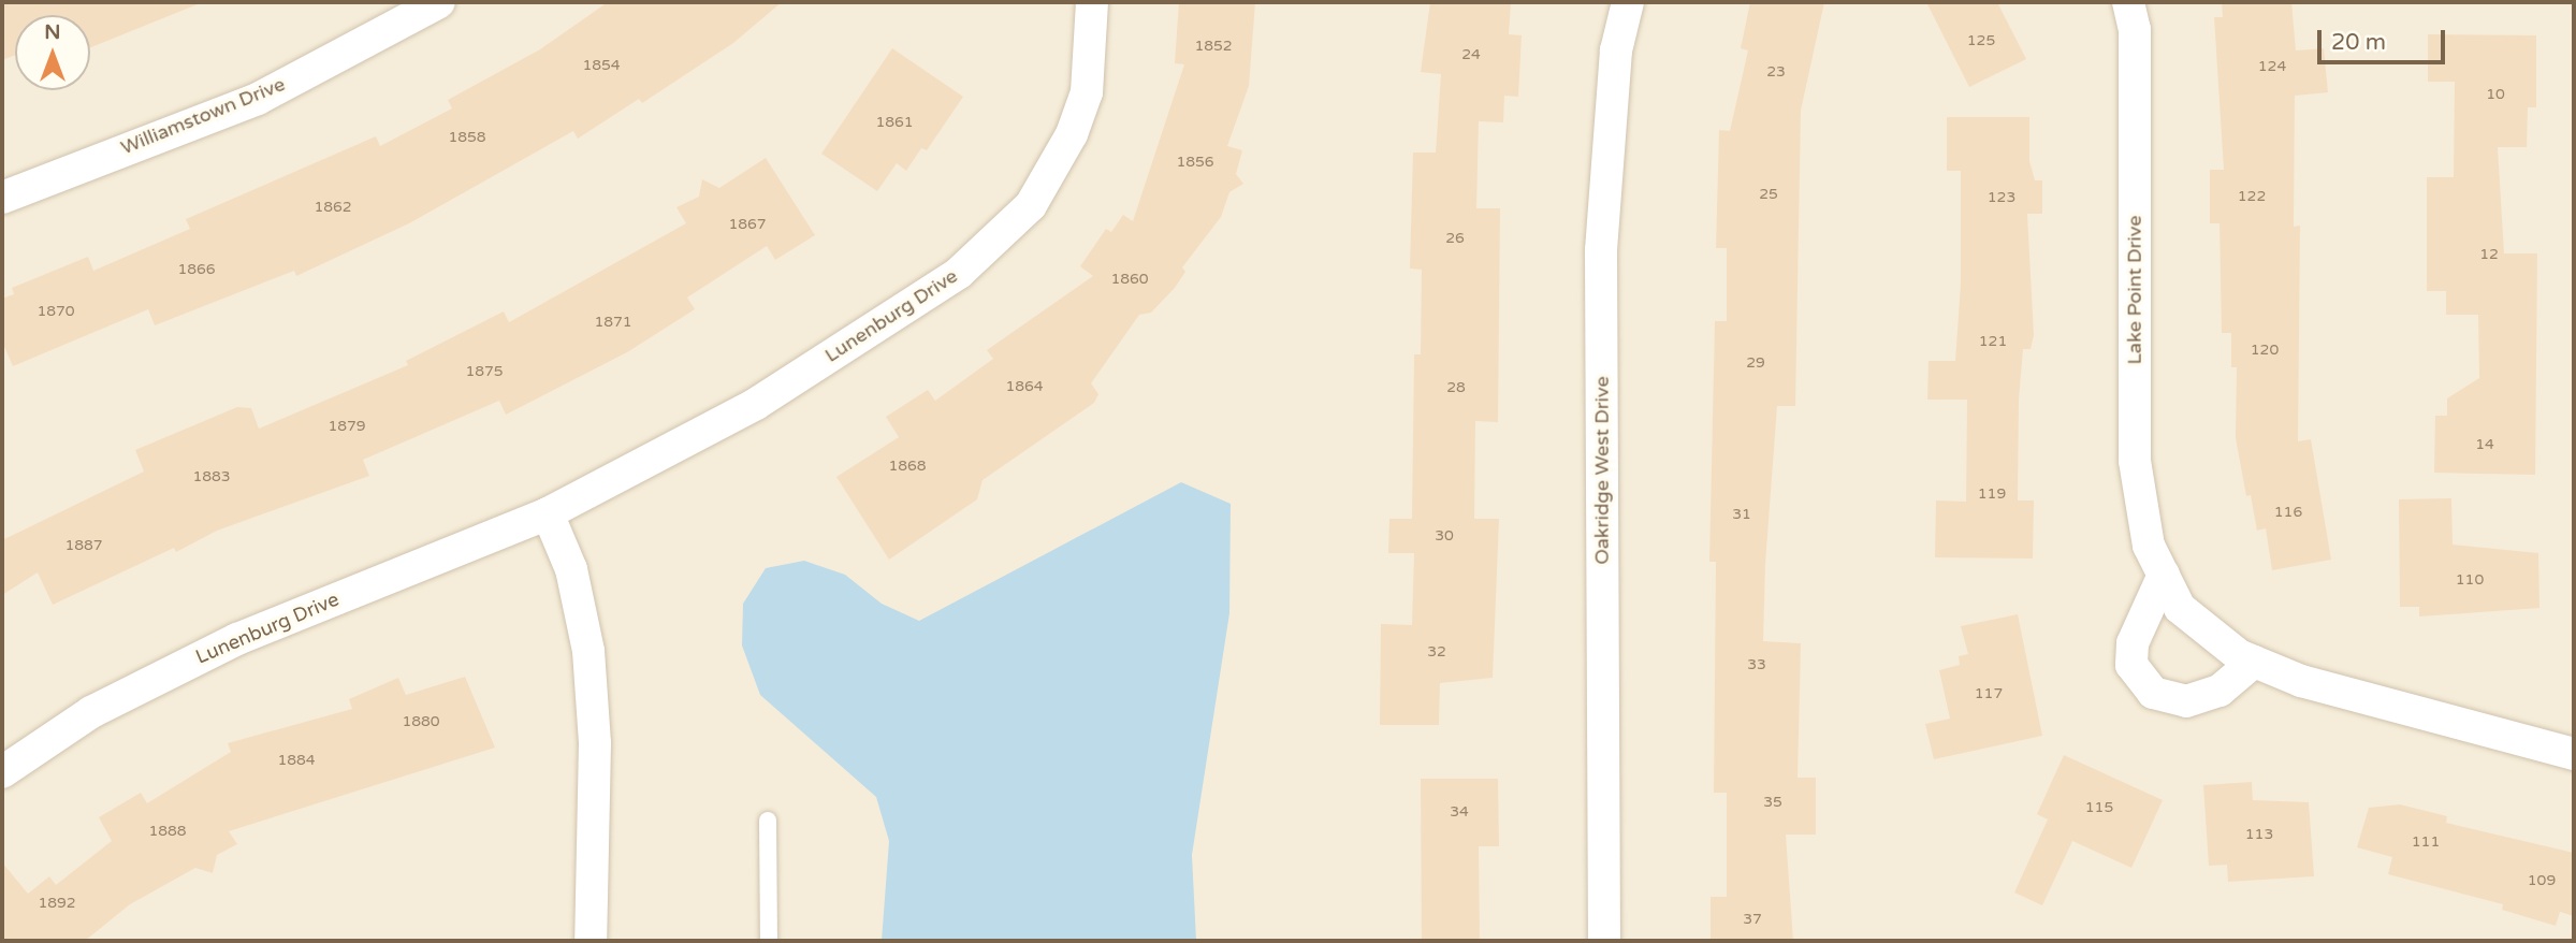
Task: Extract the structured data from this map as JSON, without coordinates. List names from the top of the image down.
{
  "streets": {
    "street": [
      "Williamstown Drive",
      "Lake Point Drive",
      "Lunenburg Drive",
      "Oakridge West Drive"
    ]
  },
  "house_numbers": [
    "125",
    "1852",
    "24",
    "1854",
    "124",
    "23",
    "10",
    "1861",
    "1858",
    "1856",
    "25",
    "122",
    "123",
    "1862",
    "1867",
    "26",
    "12",
    "1866",
    "1860",
    "1870",
    "1871",
    "121",
    "120",
    "29",
    "1875",
    "1864",
    "28",
    "1879",
    "14",
    "1868",
    "1883",
    "119",
    "116",
    "31",
    "30",
    "1887",
    "110",
    "32",
    "33",
    "117",
    "1880",
    "1884",
    "35",
    "115",
    "34",
    "1888",
    "113",
    "111",
    "109",
    "1892",
    "37"
  ],
  "scale_bar": "20 m",
  "north": "top"
}
